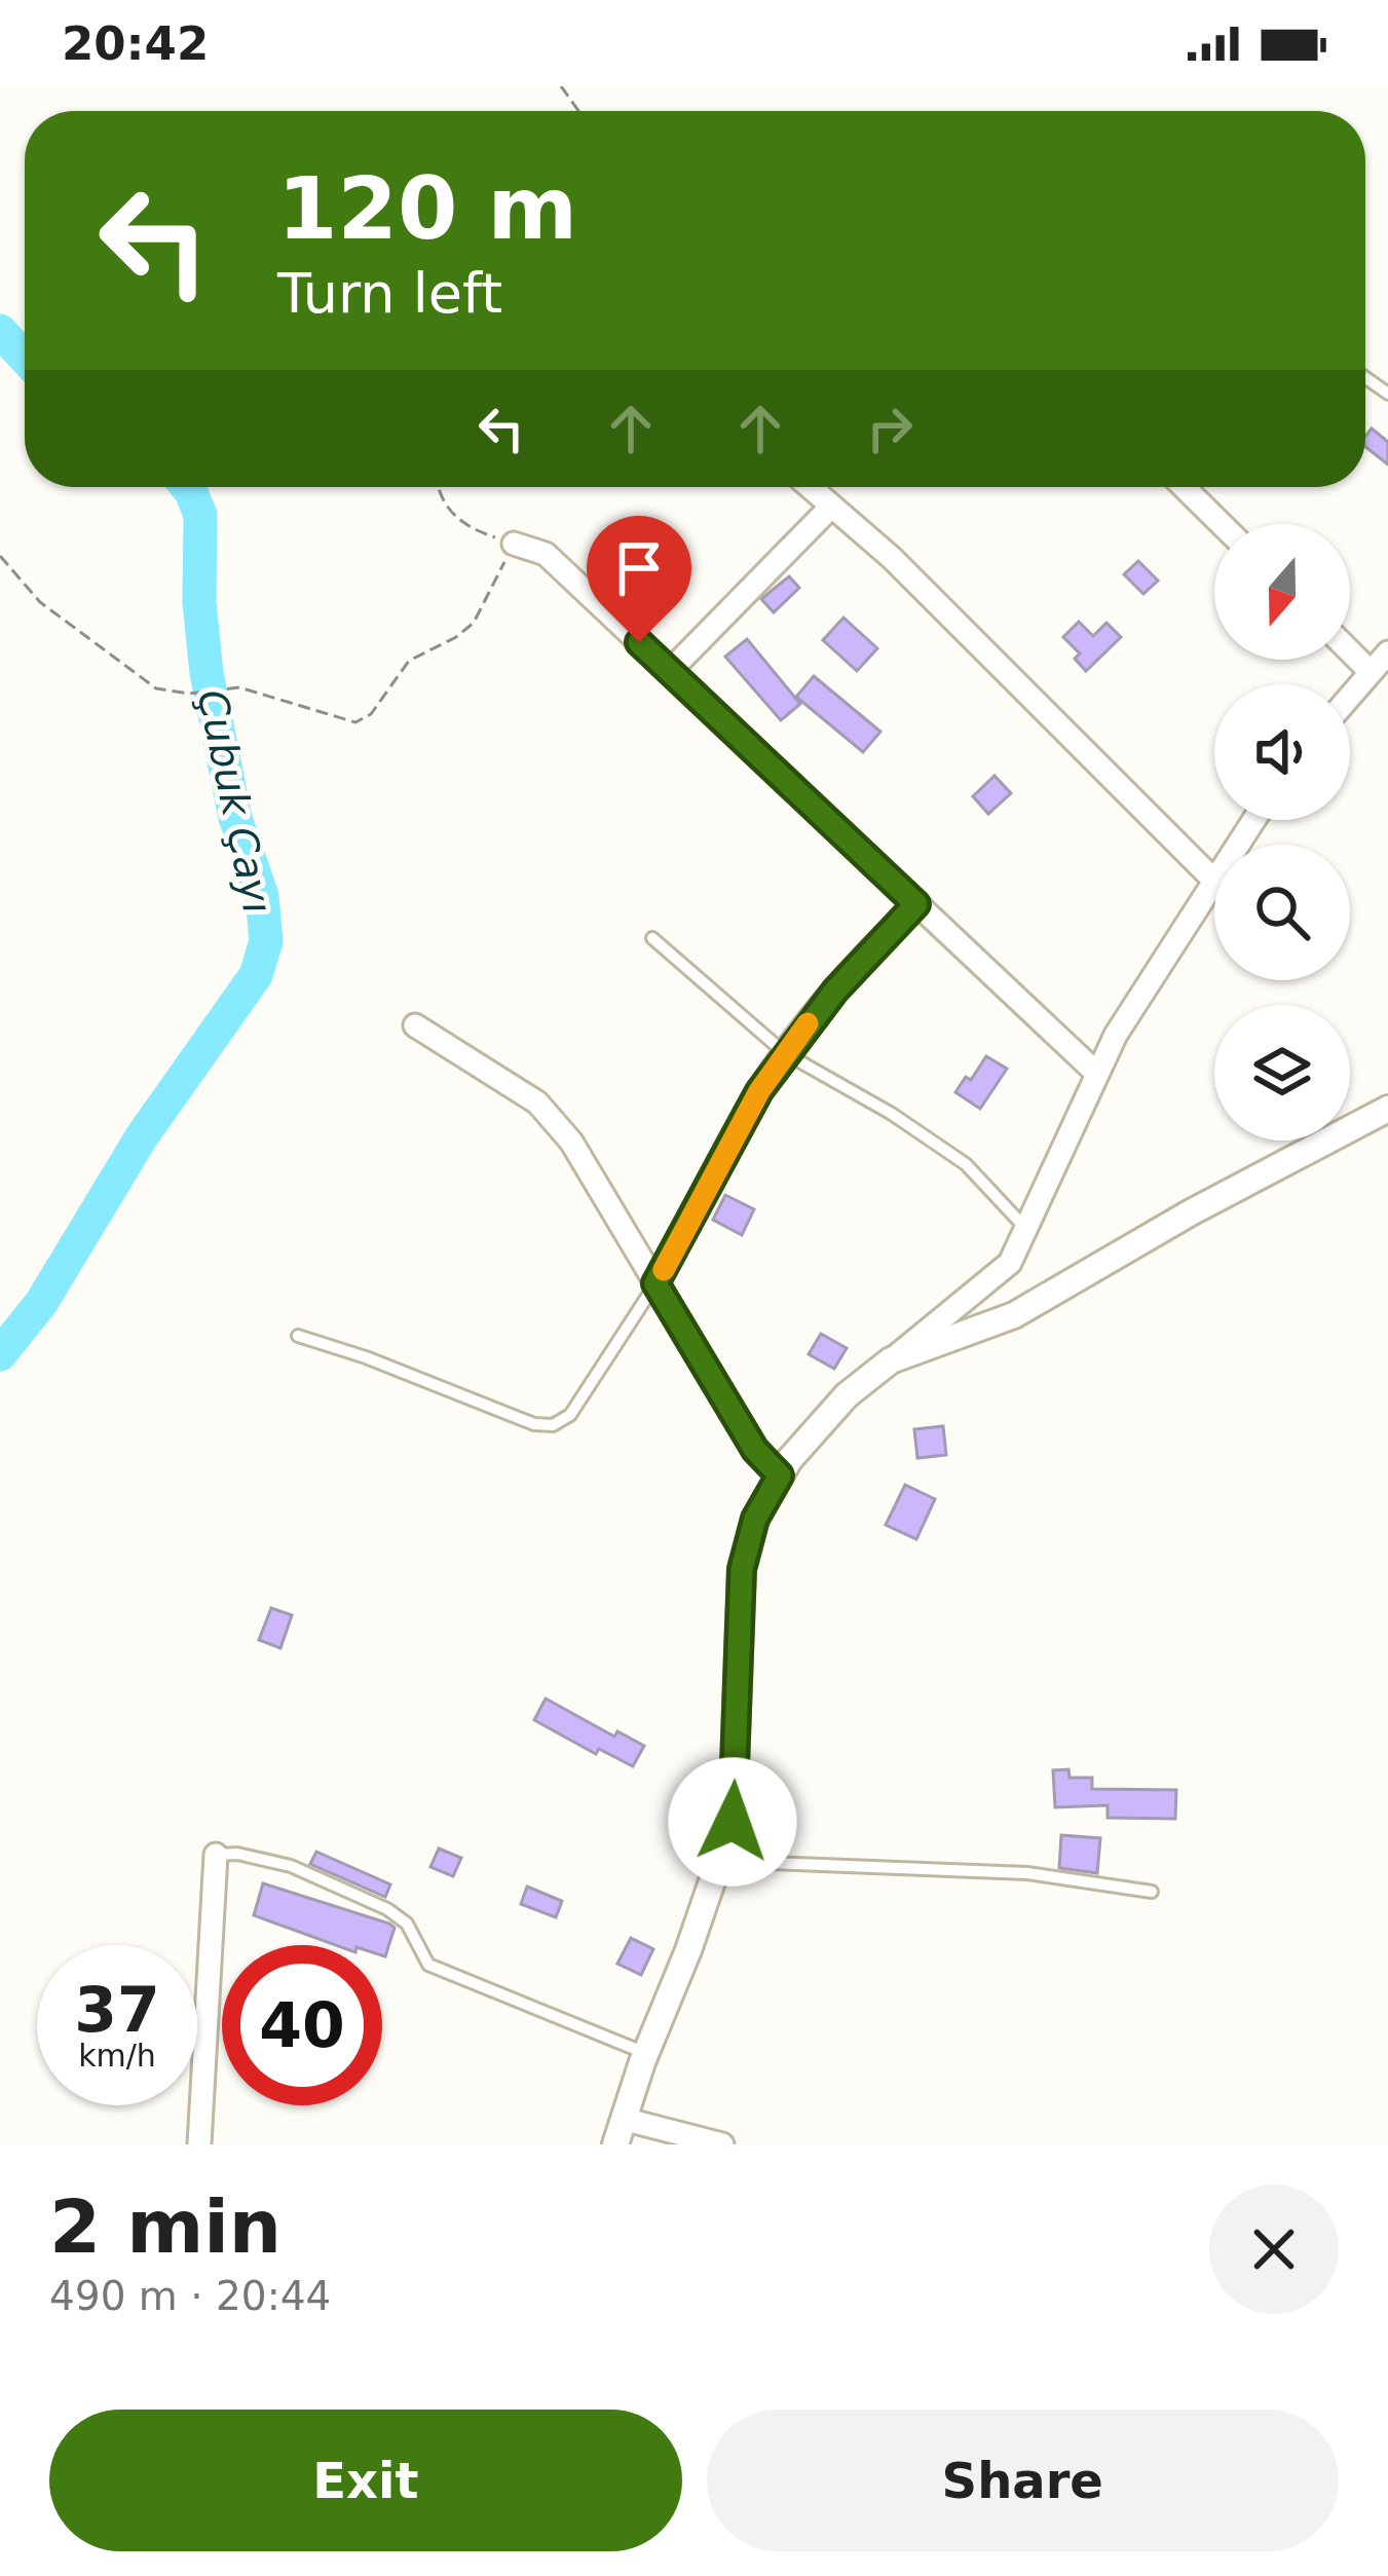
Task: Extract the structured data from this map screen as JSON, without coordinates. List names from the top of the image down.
{
  "water": ["Çubuk Çayı"],
  "north": "bottom",
  "page": {
    "status": "20:42",
    "turn": ["120 m", "Turn left"],
    "speed": "37 km/h",
    "limit": "40",
    "heading": ["2 min", "490 m · 20:44"],
    "buttons": ["Exit", "Share"]
  }
}
